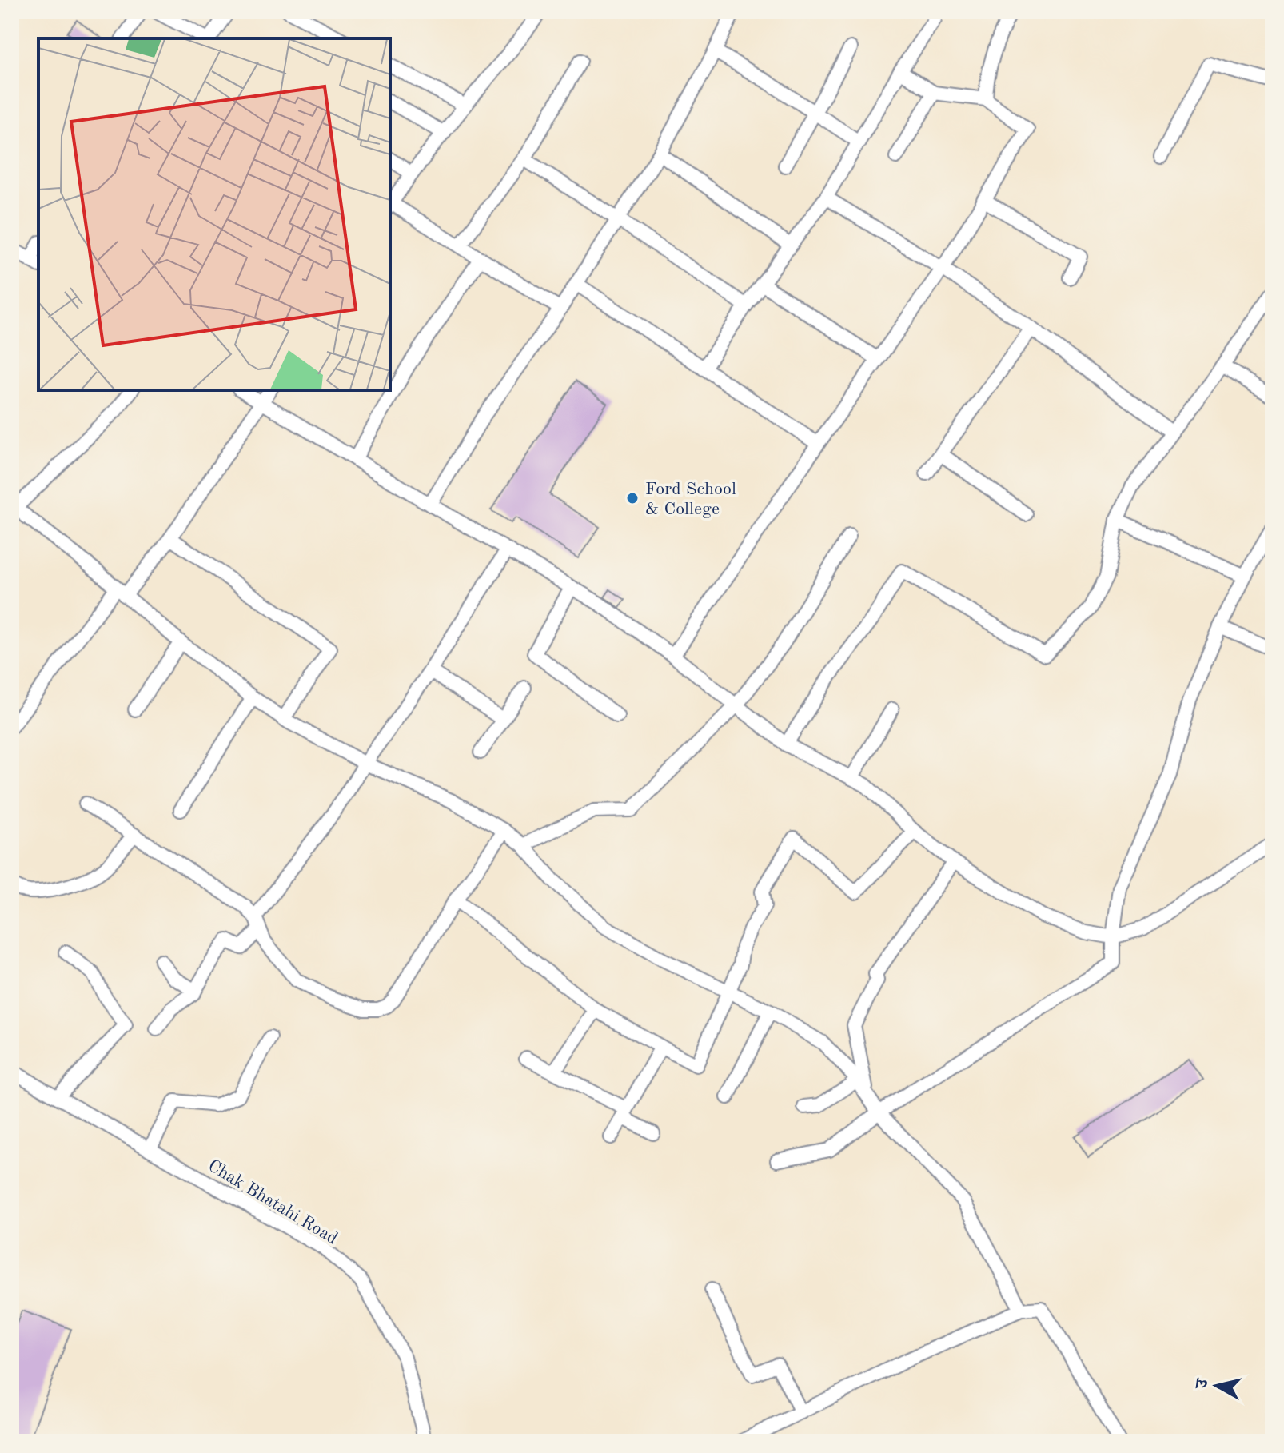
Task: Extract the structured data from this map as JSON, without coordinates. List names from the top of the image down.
{
  "streets": {
    "street": ["Chak Bhatahi Road"]
  },
  "places": ["Ford School & College"],
  "north": "left"
}
